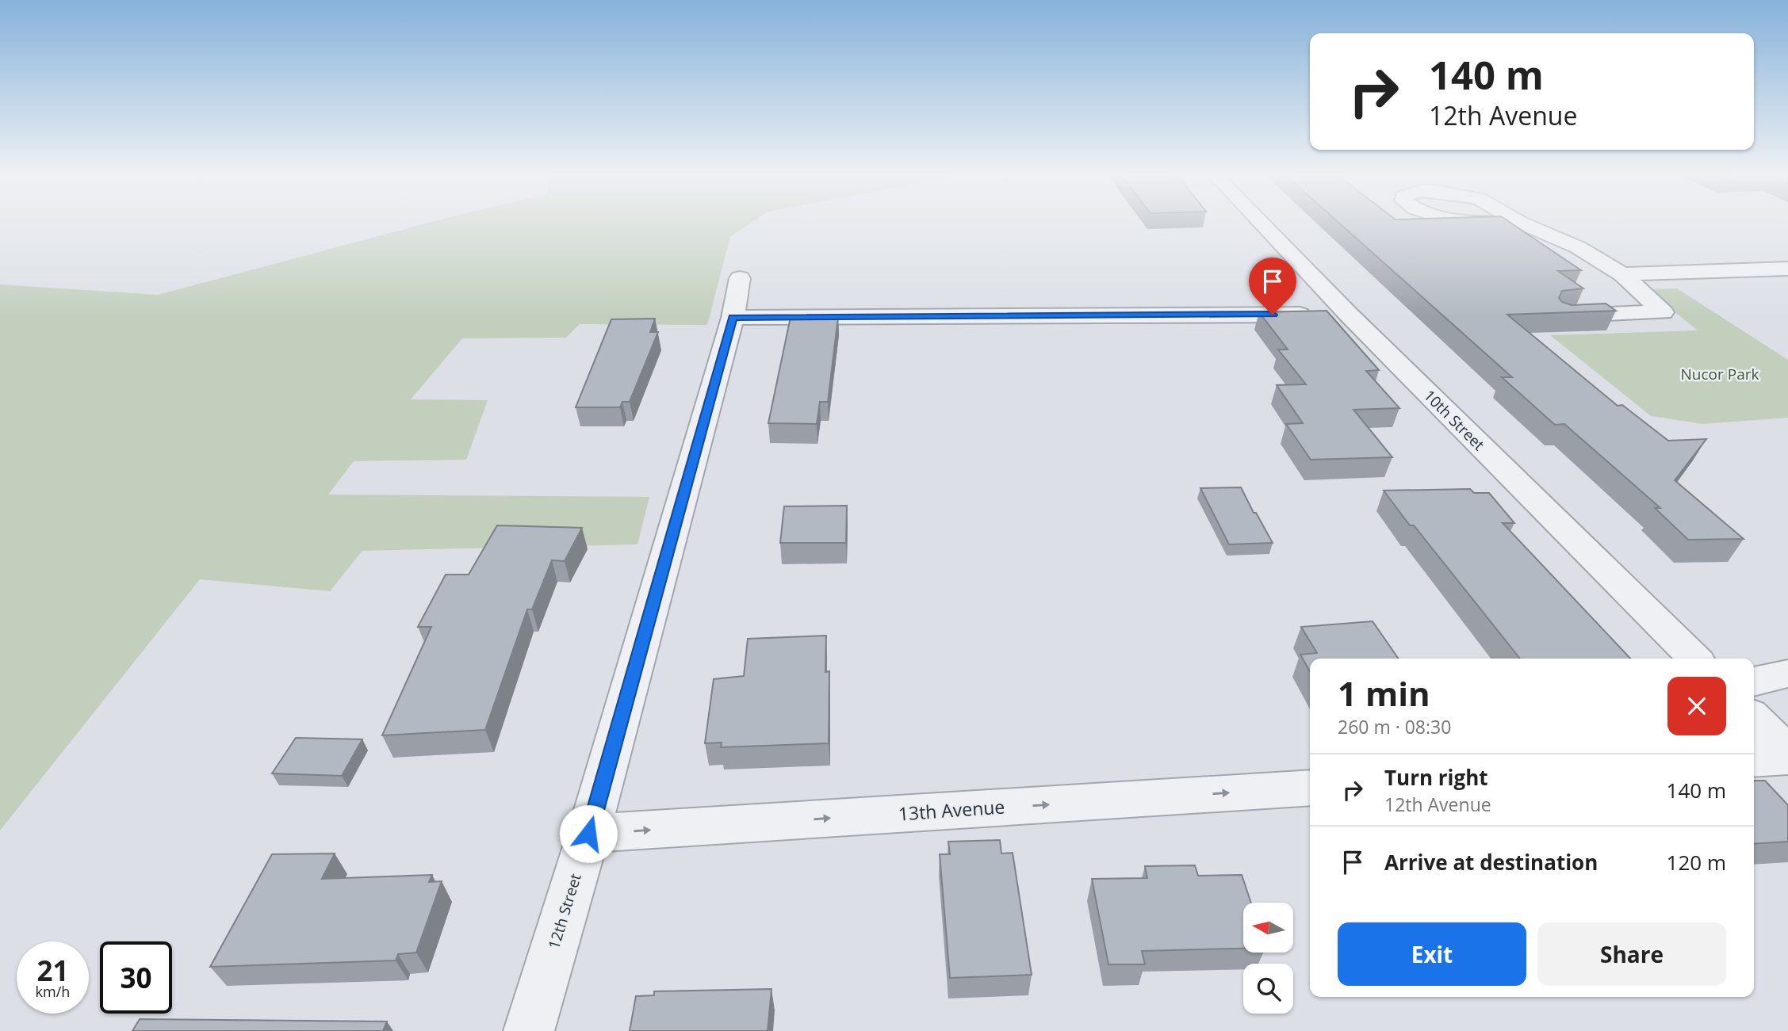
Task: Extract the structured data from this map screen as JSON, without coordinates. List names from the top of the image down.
{
  "streets": {
    "street": ["10th Street", "13th Avenue", "12th Street"]
  },
  "crossings": [
    ["13th Avenue", "12th Street"]
  ],
  "one_way": ["13th Avenue"],
  "parks": ["Nucor Park"],
  "north": "left",
  "page": {
    "turn": ["140 m", "12th Avenue"],
    "heading": ["1 min", "260 m · 08:30"],
    "list": [
      {
        "name": "Turn right",
        "note": "12th Avenue",
        "value": "140 m"
      },
      {
        "name": "Arrive at destination",
        "value": "120 m"
      }
    ],
    "buttons": ["Exit", "Share"],
    "speed": "21 km/h",
    "limit": "30"
  }
}
